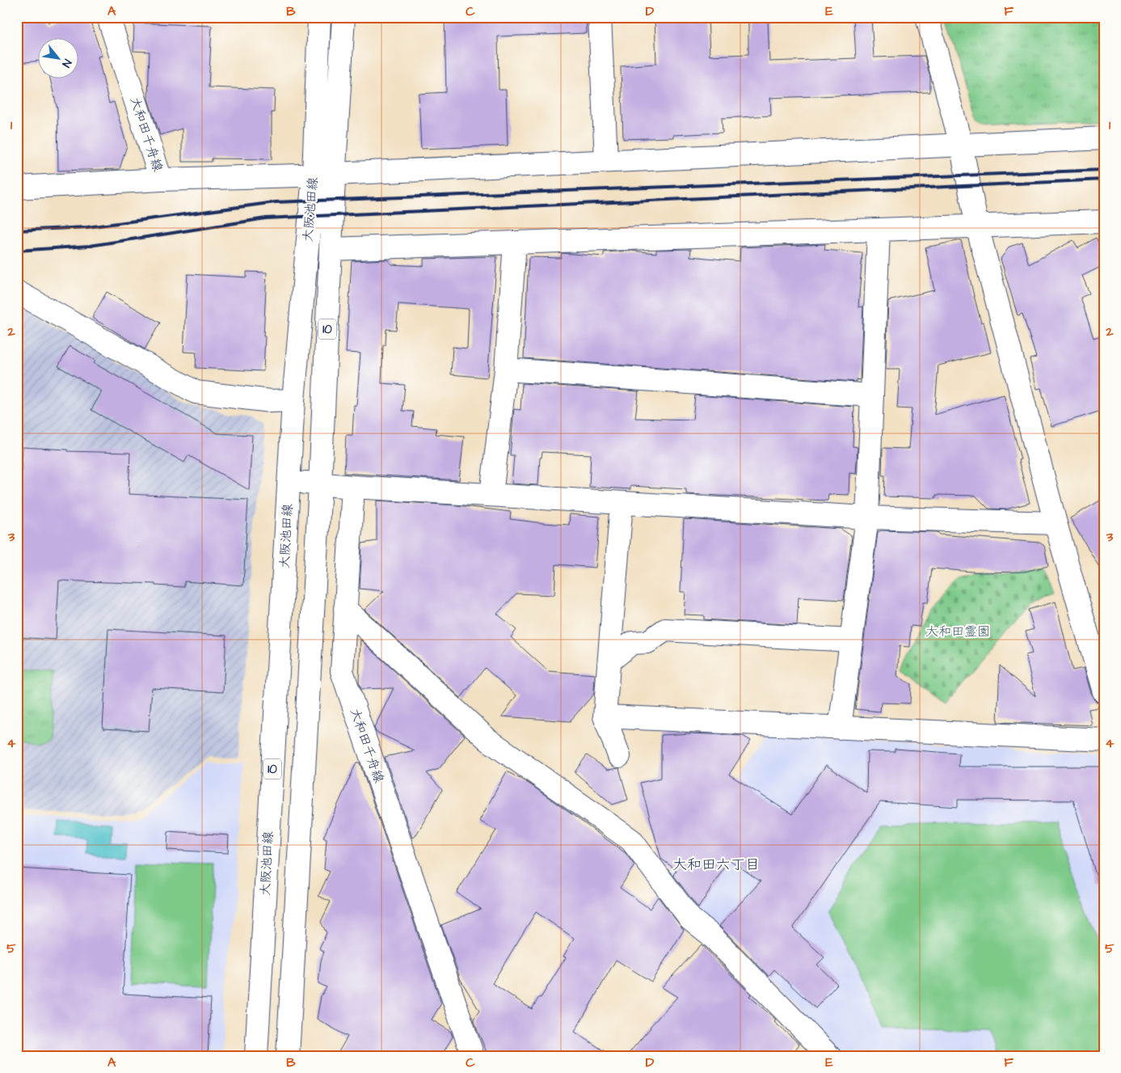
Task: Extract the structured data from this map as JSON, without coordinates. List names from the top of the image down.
{
  "streets": {
    "street": ["大和田千舟線", "大阪池田線", "10"]
  },
  "crossings": [
    ["大和田千舟線", "大阪池田線"]
  ],
  "districts": ["大和田六丁目"],
  "parks": ["大和田霊園"],
  "north": "bottom right",
  "grid": {
    "columns": [
      "A",
      "B",
      "C",
      "D",
      "E",
      "F"
    ],
    "rows": [
      "1",
      "2",
      "3",
      "4",
      "5"
    ]
  }
}
